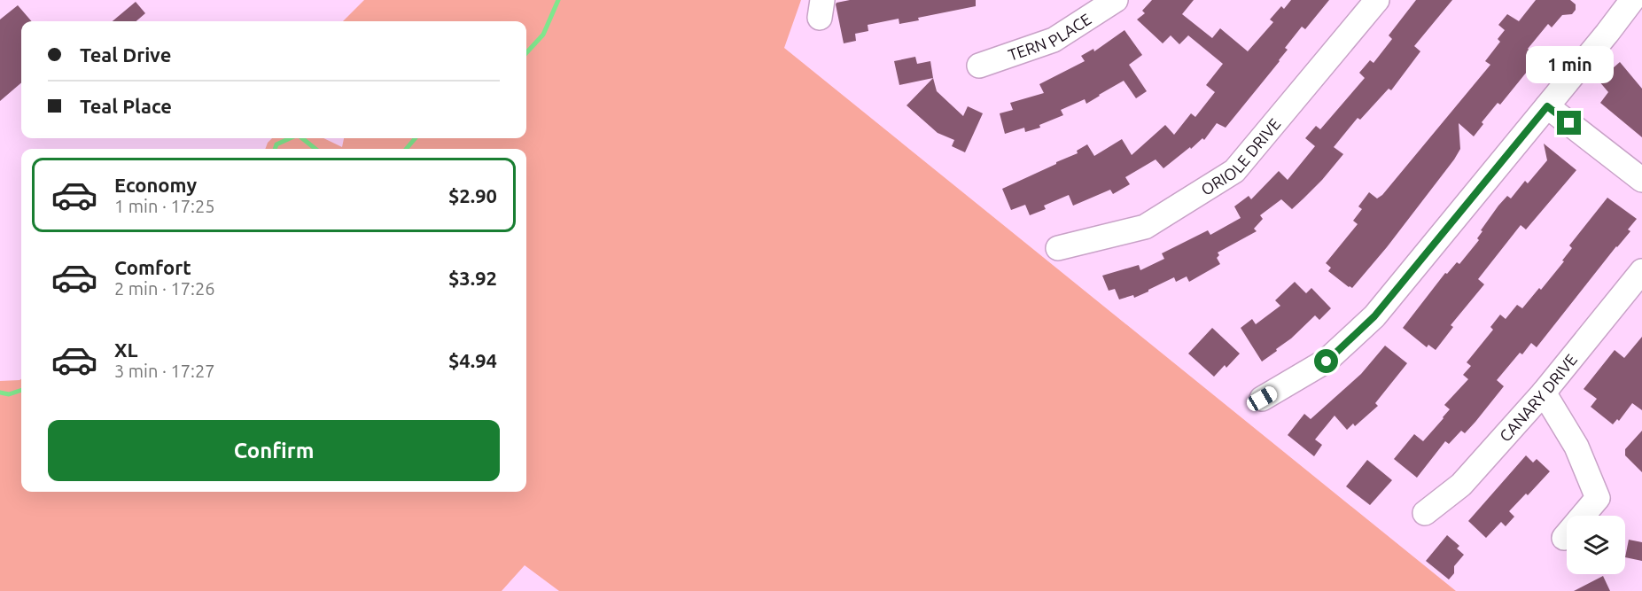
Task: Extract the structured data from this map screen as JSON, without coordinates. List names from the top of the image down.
{
  "streets": {
    "street": ["TERN PLACE", "ORIOLE DRIVE", "CANARY DRIVE"]
  },
  "page": {
    "banner": ["Teal Drive", "Teal Place"],
    "bubble": "1 min",
    "list": [
      {
        "name": "Economy",
        "note": "1 min · 17:25",
        "value": "$2.90"
      },
      {
        "name": "Comfort",
        "note": "2 min · 17:26",
        "value": "$3.92"
      },
      {
        "name": "XL",
        "note": "3 min · 17:27",
        "value": "$4.94"
      }
    ],
    "buttons": "Confirm"
  }
}
